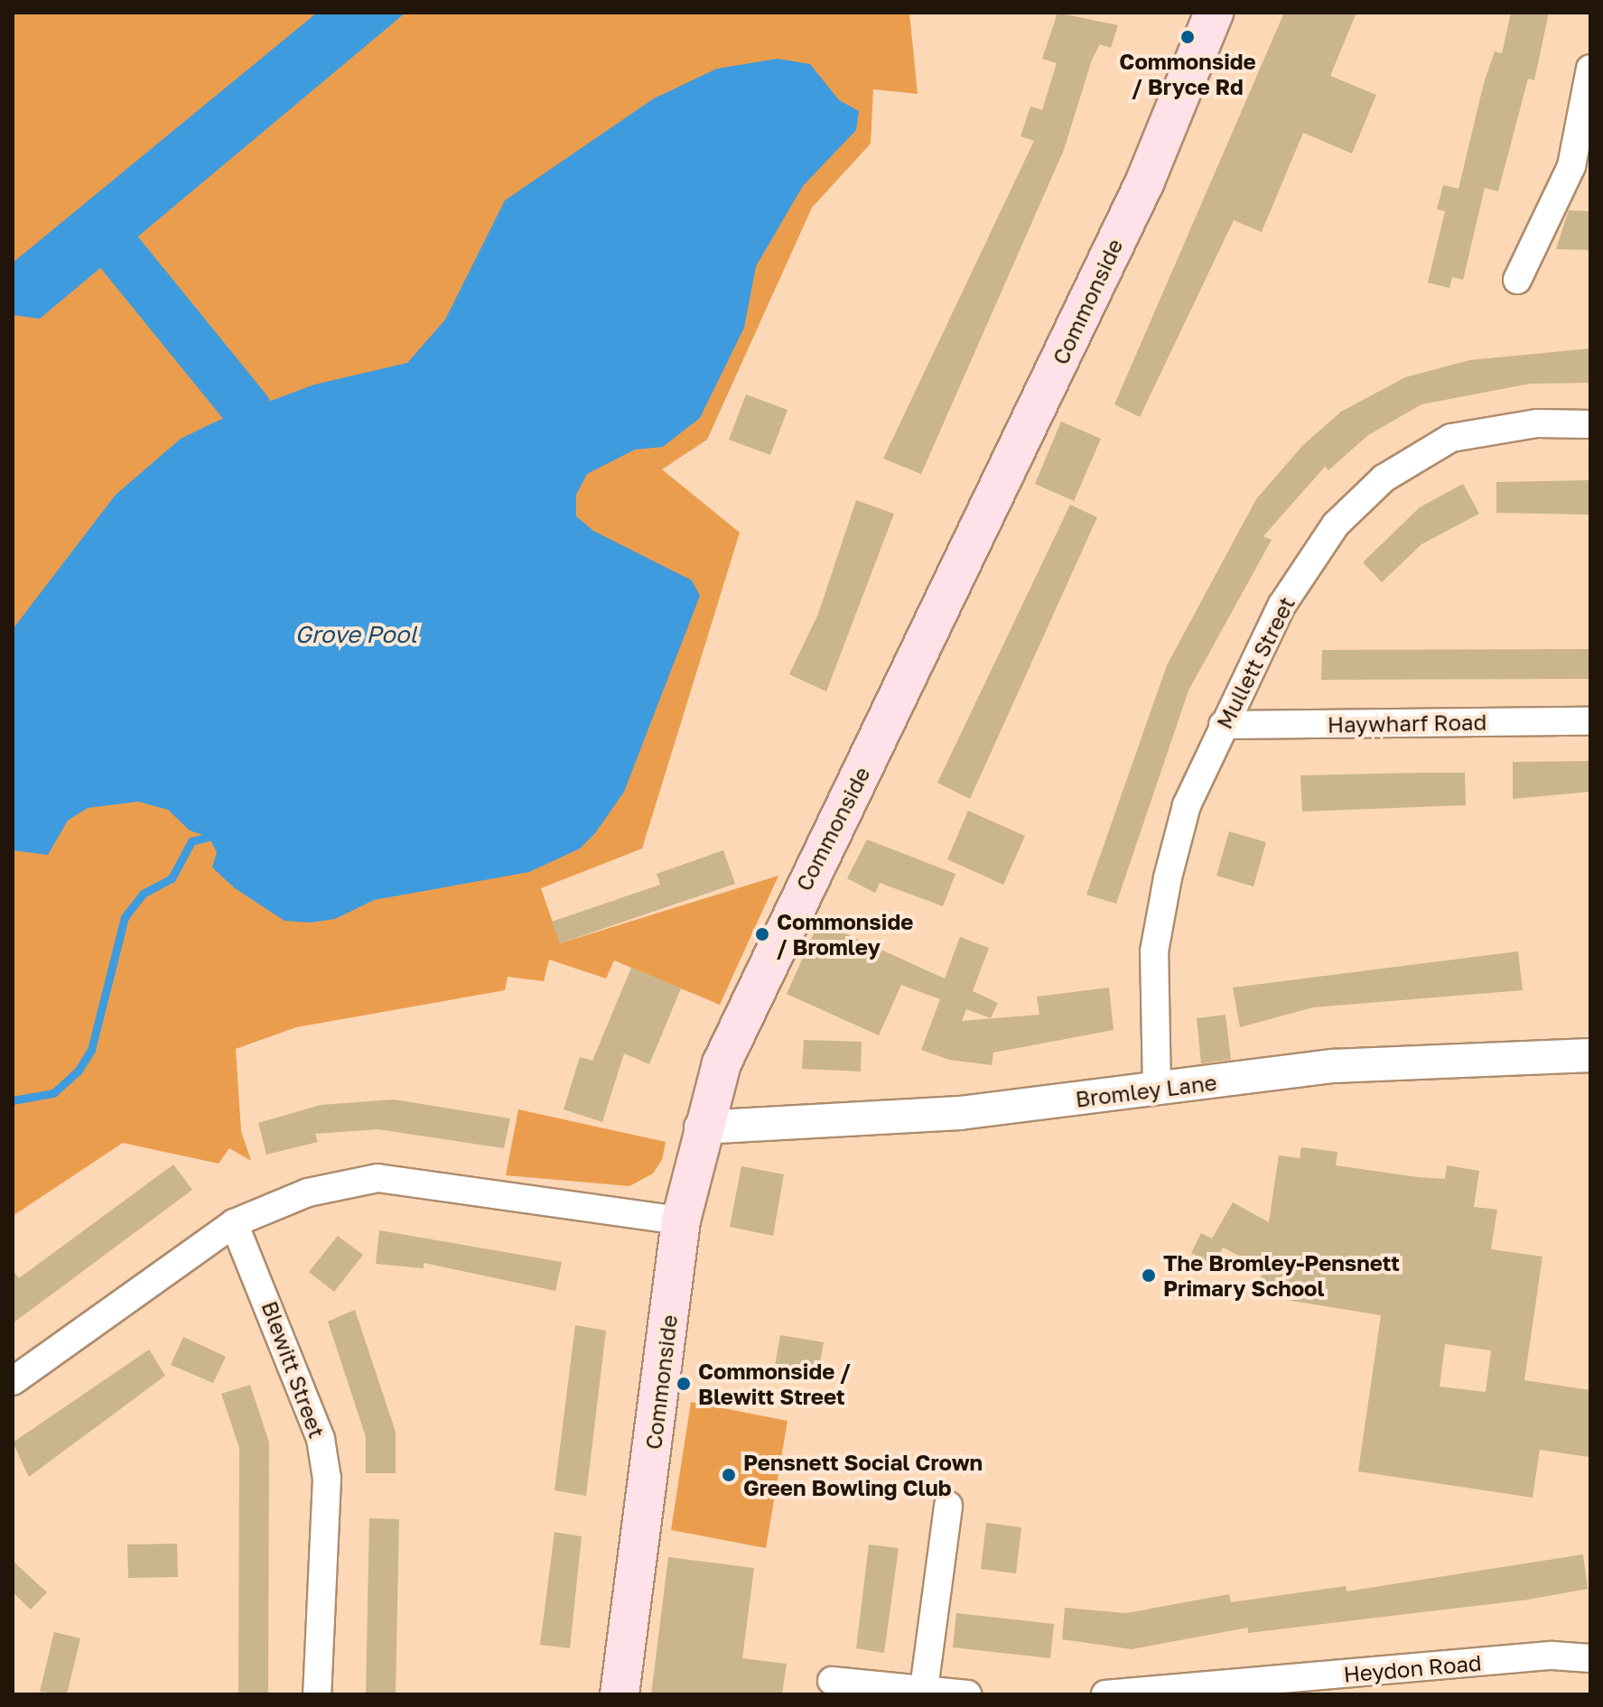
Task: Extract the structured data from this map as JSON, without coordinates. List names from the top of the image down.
{
  "streets": {
    "main road": ["Commonside"],
    "street": [
      "Mullett Street",
      "Haywharf Road",
      "Bromley Lane",
      "Blewitt Street",
      "Heydon Road"
    ]
  },
  "crossings": [
    ["Commonside", "Bromley Lane"],
    ["Mullett Street", "Haywharf Road"],
    ["Mullett Street", "Bromley Lane"]
  ],
  "water": ["Grove Pool"],
  "places": [
    "Commonside / Bryce Rd",
    "Commonside / Bromley",
    "The Bromley-Pensnett Primary School",
    "Commonside / Blewitt Street",
    "Pensnett Social Crown Green Bowling Club"
  ]
}
